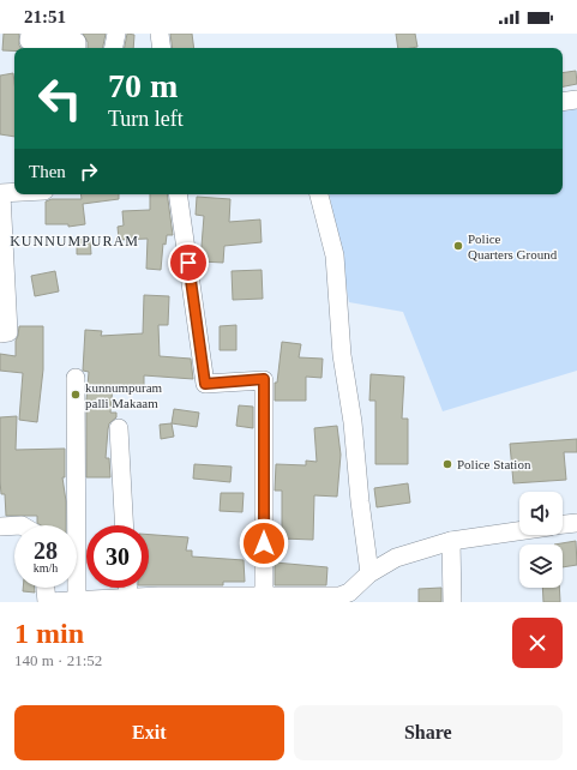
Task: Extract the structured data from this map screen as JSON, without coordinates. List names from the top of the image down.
{
  "districts": ["KUNNUMPURAM"],
  "places": ["Police Quarters Ground", "kunnumpuram palli Makaam", "Police Station"],
  "page": {
    "status": "21:51",
    "turn": ["70 m", "Turn left"],
    "then": "Then",
    "speed": "28 km/h",
    "limit": "30",
    "heading": ["1 min", "140 m · 21:52"],
    "buttons": ["Exit", "Share"]
  }
}
